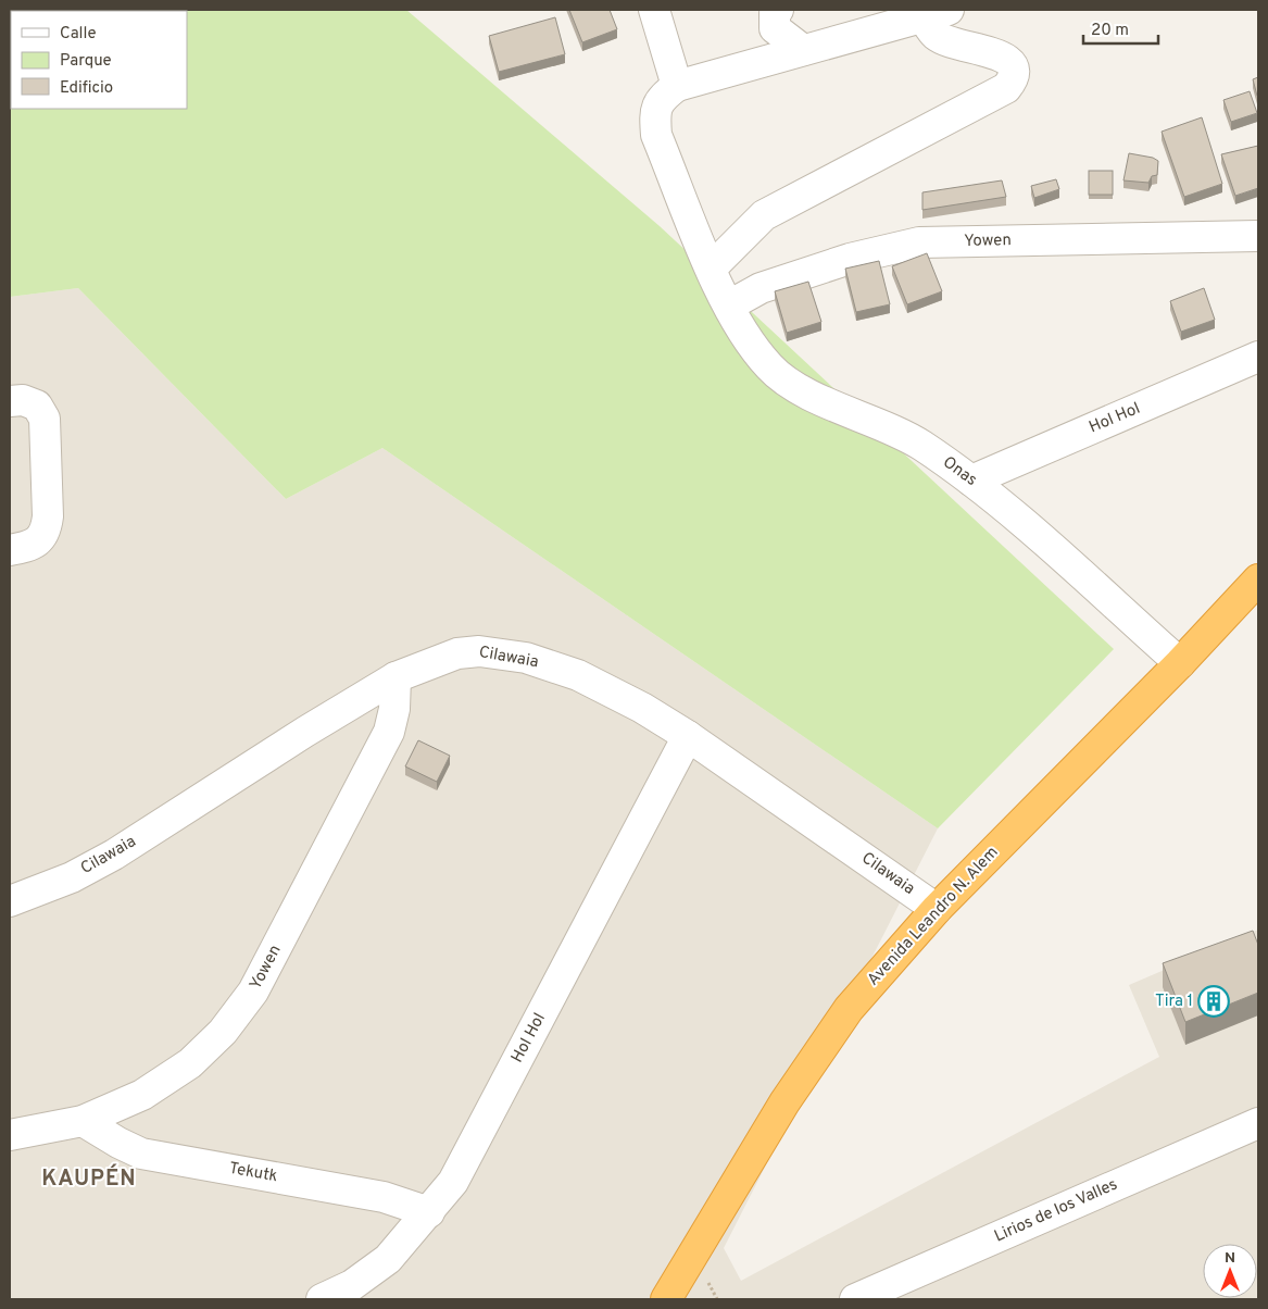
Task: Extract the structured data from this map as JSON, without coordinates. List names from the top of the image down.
{
  "streets": {
    "highway": ["Avenida Leandro N. Alem"],
    "street": [
      "Yowen",
      "Hol Hol",
      "Onas",
      "Cilawaia",
      "Tekutk",
      "Lirios de los Valles"
    ]
  },
  "crossings": [
    ["Yowen", "Onas"],
    ["Yowen", "Cilawaia"],
    ["Yowen", "Tekutk"],
    ["Hol Hol", "Onas"],
    ["Hol Hol", "Cilawaia"],
    ["Hol Hol", "Tekutk"],
    ["Onas", "Avenida Leandro N. Alem"],
    ["Cilawaia", "Avenida Leandro N. Alem"]
  ],
  "districts": ["KAUPÉN"],
  "places": {
    "building": ["Tira 1"]
  },
  "legend": ["Calle", "Parque", "Edificio"],
  "scale_bar": "20 m",
  "north": "top"
}
